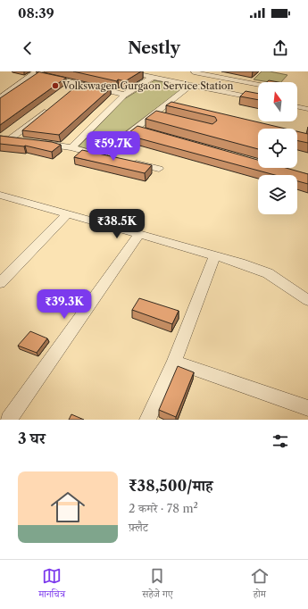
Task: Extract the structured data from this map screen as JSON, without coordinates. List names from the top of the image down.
{
  "places": ["Volkswagen Gurgaon Service Station"],
  "north": "top",
  "page": {
    "status": "08:39",
    "header": "Nestly",
    "price": ["₹59.7K", "₹38.5K", "₹39.3K"],
    "heading": "3 घर",
    "list": [
      {
        "name": "₹38,500/माह",
        "note": "2 कमरे · 78 m² · फ़्लैट"
      }
    ],
    "tabs": ["मानचित्र", "सहेजे गए", "होम"]
  }
}
